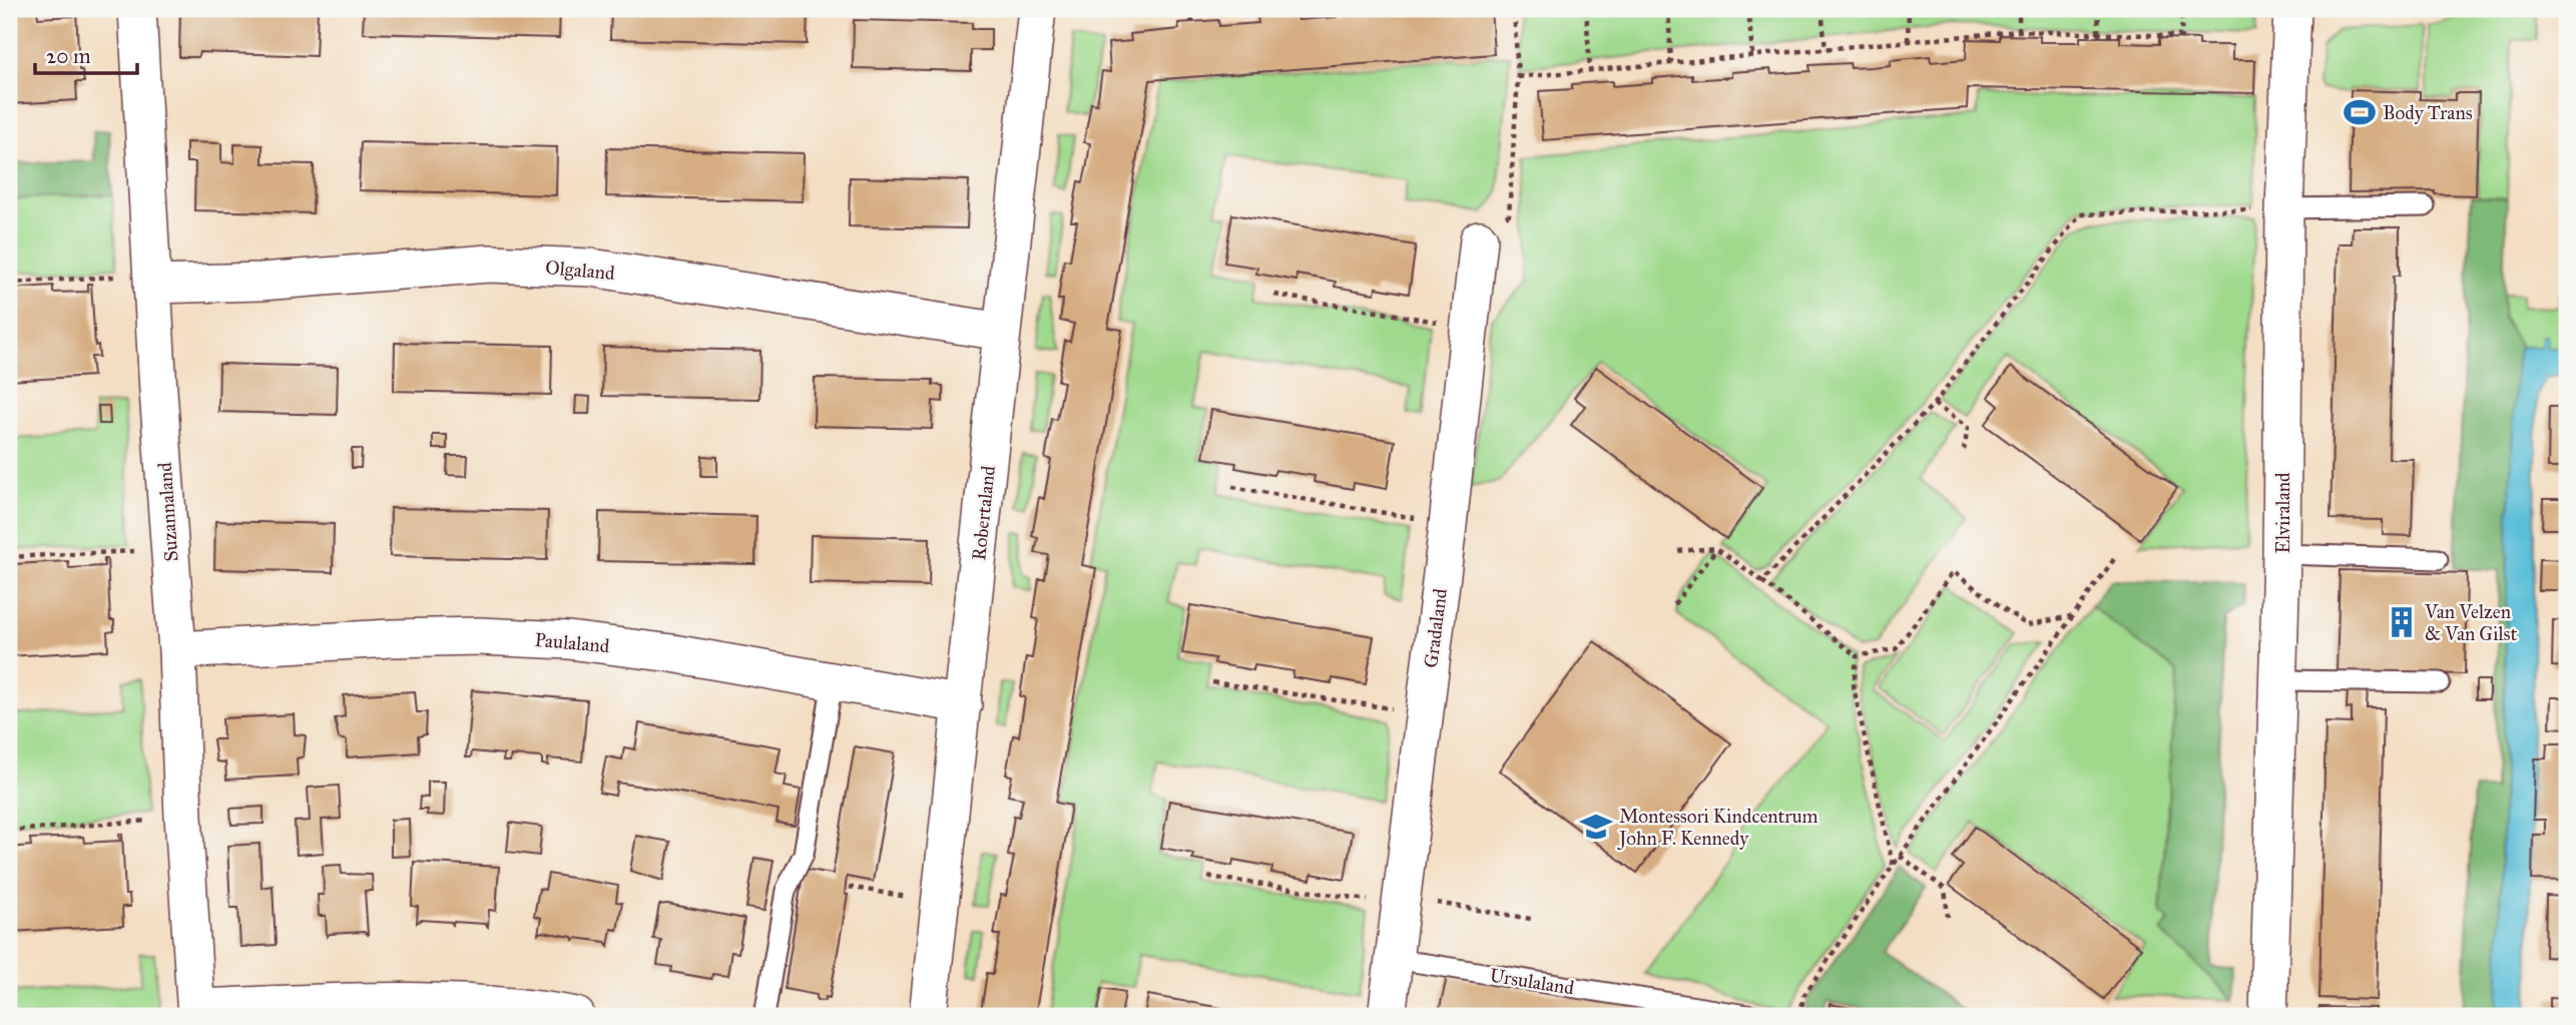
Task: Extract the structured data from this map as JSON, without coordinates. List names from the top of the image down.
{
  "streets": {
    "street": [
      "Olgaland",
      "Suzannaland",
      "Robertaland",
      "Elviraland",
      "Gradaland",
      "Paulaland"
    ],
    "lane": ["Ursulaland"]
  },
  "crossings": [
    ["Olgaland", "Suzannaland"],
    ["Olgaland", "Robertaland"],
    ["Suzannaland", "Paulaland"],
    ["Robertaland", "Paulaland"],
    ["Gradaland", "Ursulaland"]
  ],
  "places": {
    "sports": ["Body Trans"],
    "building": ["Van Velzen & Van Gilst"],
    "school or university": ["Montessori Kindcentrum John F. Kennedy"]
  },
  "scale_bar": "20 m"
}
